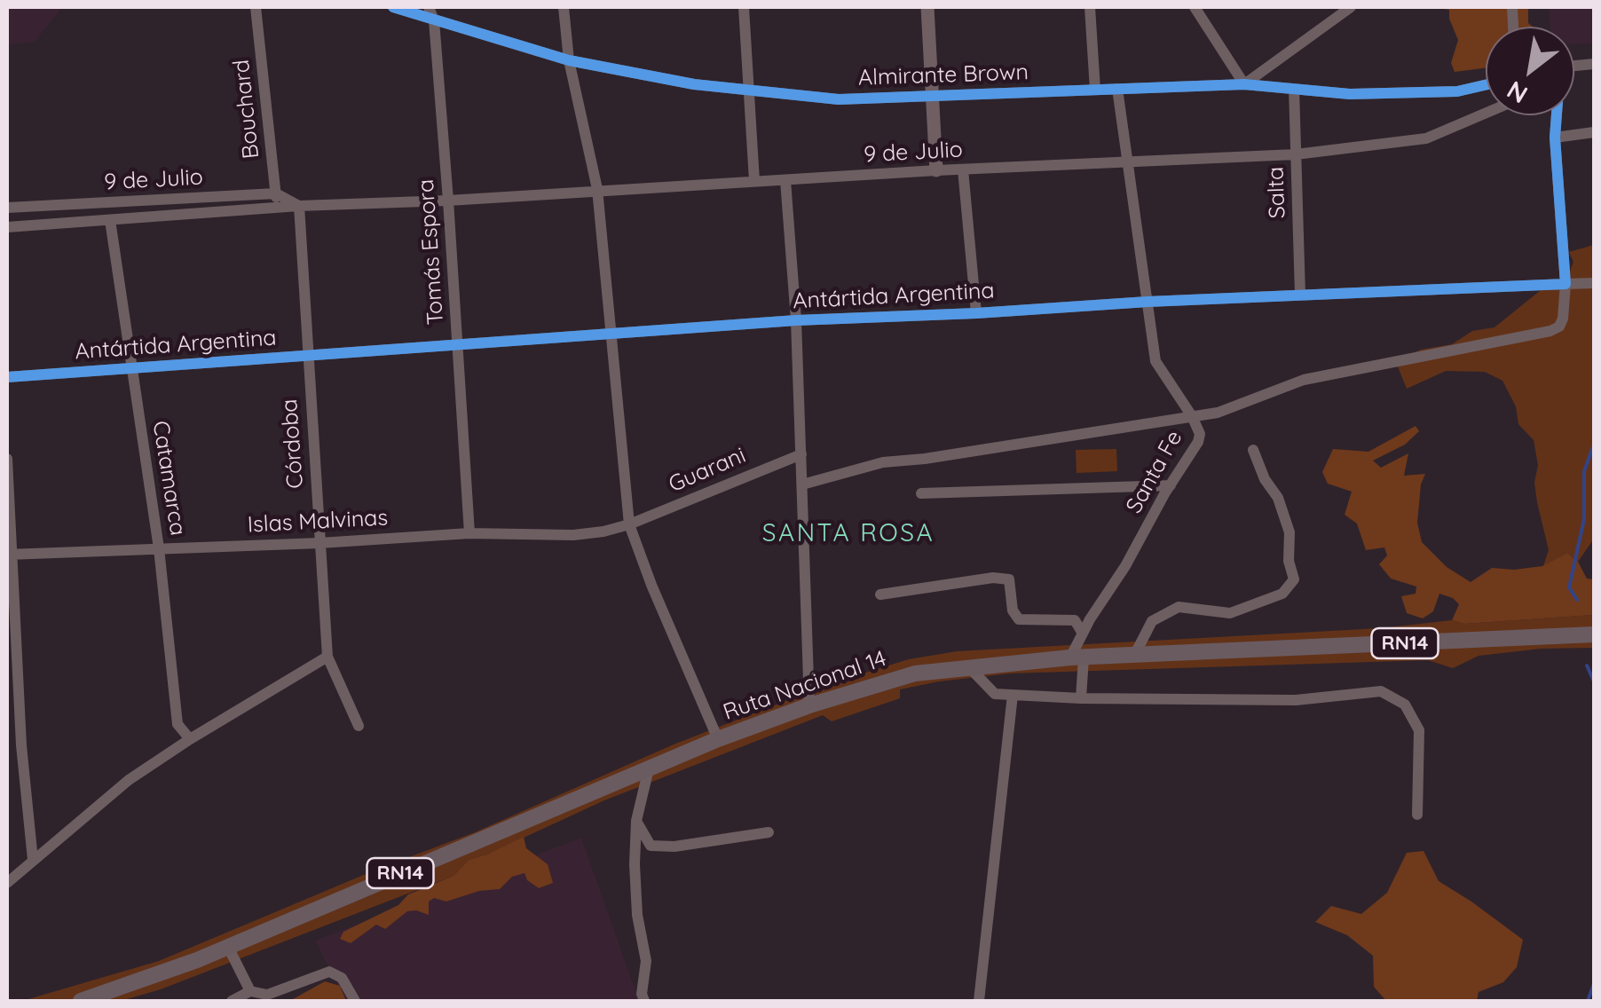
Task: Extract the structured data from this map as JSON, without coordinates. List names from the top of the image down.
{
  "streets": {
    "highway": ["RN14", "Ruta Nacional 14"],
    "street": [
      "Almirante Brown",
      "Bouchard",
      "9 de Julio",
      "Salta",
      "Tomás Espora",
      "Antártida Argentina",
      "Córdoba",
      "Guarani",
      "Santa Fe",
      "Catamarca",
      "Islas Malvinas"
    ]
  },
  "crossings": [
    ["Almirante Brown", "Salta"],
    ["Almirante Brown", "Tomás Espora"],
    ["Almirante Brown", "Santa Fe"],
    ["Bouchard", "9 de Julio"],
    ["9 de Julio", "Salta"],
    ["9 de Julio", "Tomás Espora"],
    ["9 de Julio", "Córdoba"],
    ["9 de Julio", "Santa Fe"],
    ["9 de Julio", "Catamarca"],
    ["Salta", "Antártida Argentina"],
    ["Tomás Espora", "Antártida Argentina"],
    ["Tomás Espora", "Islas Malvinas"],
    ["Antártida Argentina", "Córdoba"],
    ["Antártida Argentina", "Santa Fe"],
    ["Antártida Argentina", "Catamarca"],
    ["Córdoba", "Islas Malvinas"],
    ["Guarani", "Islas Malvinas"],
    ["Santa Fe", "Ruta Nacional 14"],
    ["Catamarca", "Islas Malvinas"]
  ],
  "districts": ["SANTA ROSA"],
  "north": "bottom left"
}
